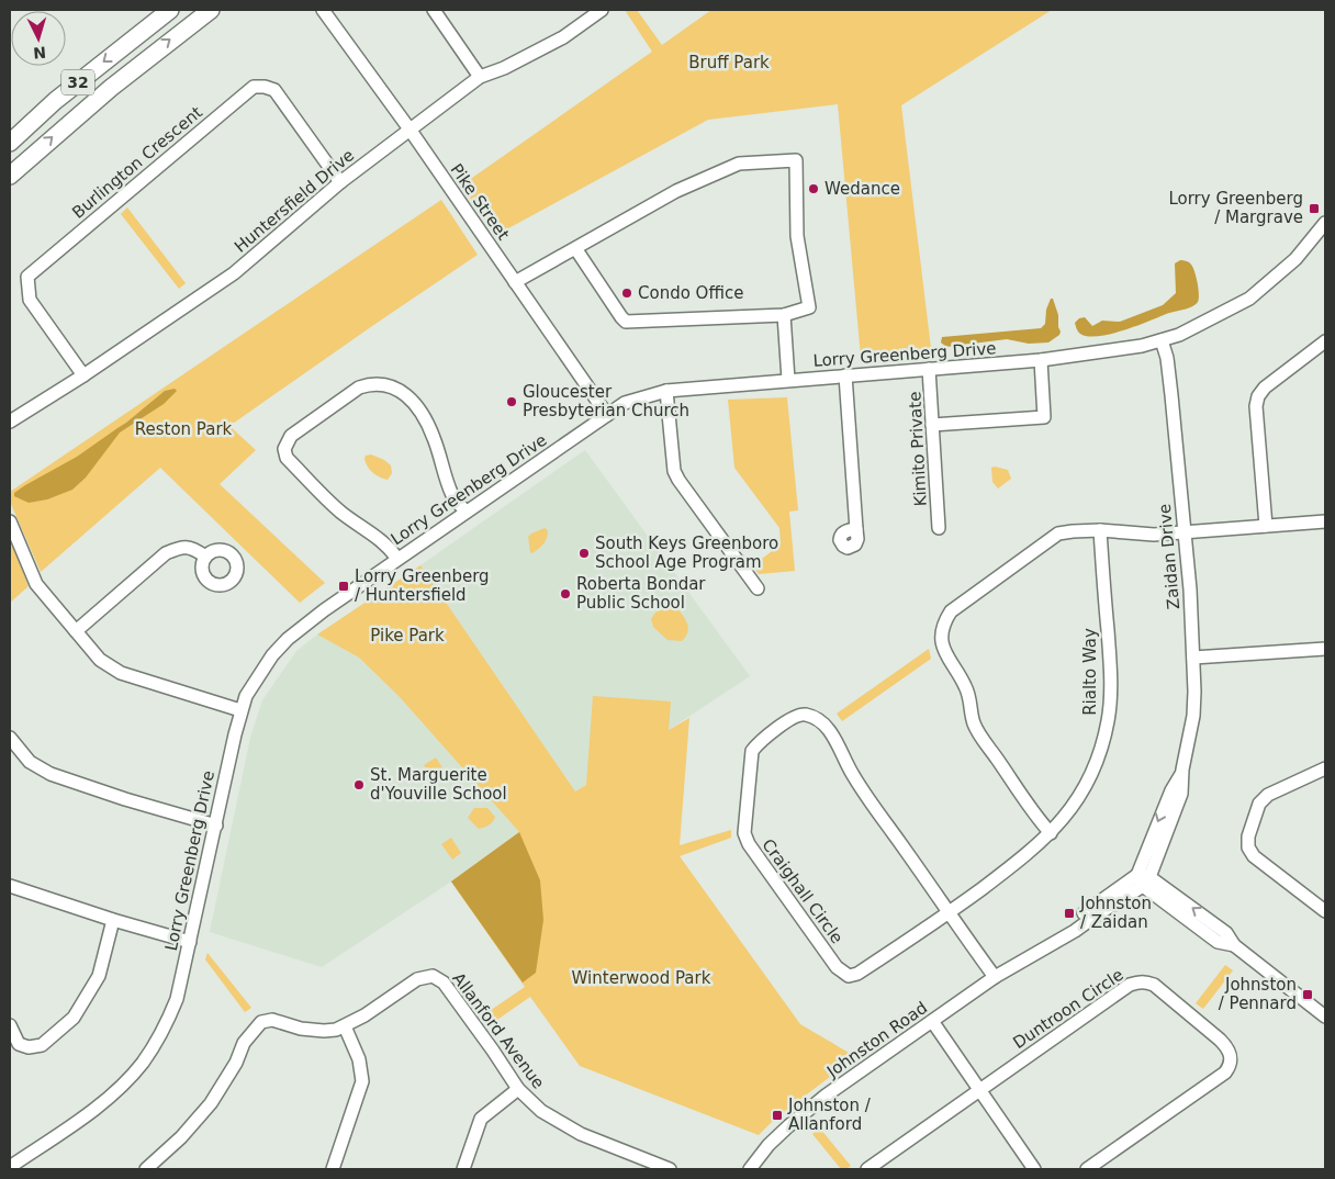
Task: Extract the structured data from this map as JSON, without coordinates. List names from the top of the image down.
{
  "streets": {
    "main road": ["32"],
    "street": [
      "Burlington Crescent",
      "Huntersfield Drive",
      "Pike Street",
      "Lorry Greenberg Drive",
      "Kimito Private",
      "Zaidan Drive",
      "Rialto Way",
      "Craighall Circle",
      "Duntroon Circle",
      "Allanford Avenue",
      "Johnston Road"
    ]
  },
  "crossings": [
    ["Burlington Crescent", "Huntersfield Drive"],
    ["Huntersfield Drive", "Pike Street"],
    ["Pike Street", "Lorry Greenberg Drive"],
    ["Lorry Greenberg Drive", "Kimito Private"],
    ["Lorry Greenberg Drive", "Zaidan Drive"],
    ["Zaidan Drive", "Johnston Road"],
    ["Rialto Way", "Craighall Circle"],
    ["Craighall Circle", "Johnston Road"]
  ],
  "parks": [
    "Bruff Park",
    "Reston Park",
    "Pike Park",
    "Winterwood Park"
  ],
  "places": {
    "other": [
      "Wedance",
      "Condo Office",
      "Gloucester Presbyterian Church",
      "South Keys Greenboro School Age Program",
      "Roberta Bondar Public School",
      "St. Marguerite d'Youville School"
    ],
    "transit": [
      "Lorry Greenberg / Margrave",
      "Lorry Greenberg / Huntersfield",
      "Johnston / Zaidan",
      "Johnston / Pennard",
      "Johnston / Allanford"
    ]
  },
  "north": "bottom"
}
